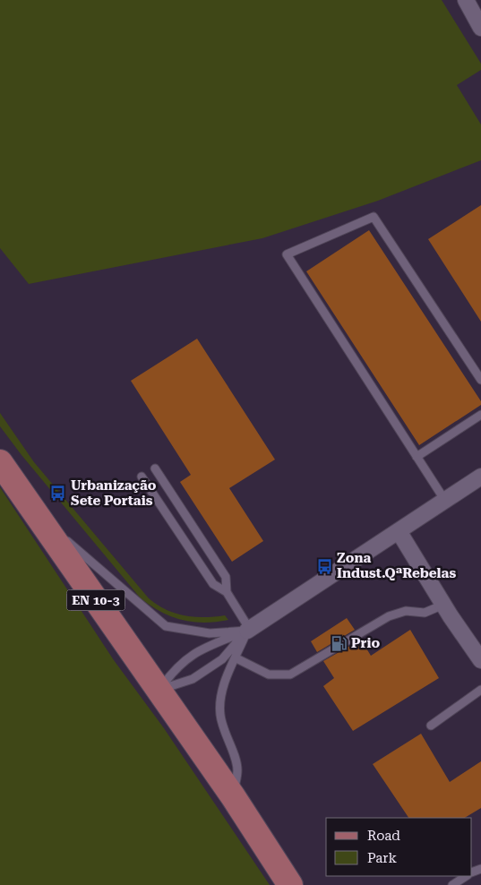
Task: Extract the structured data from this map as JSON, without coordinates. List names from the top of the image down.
{
  "streets": {
    "main road": ["EN 10-3"]
  },
  "places": {
    "bus stop": ["Urbanização Sete Portais", "Zona Indust.QªRebelas"],
    "fuel station": ["Prio"]
  },
  "legend": ["Road", "Park"]
}
